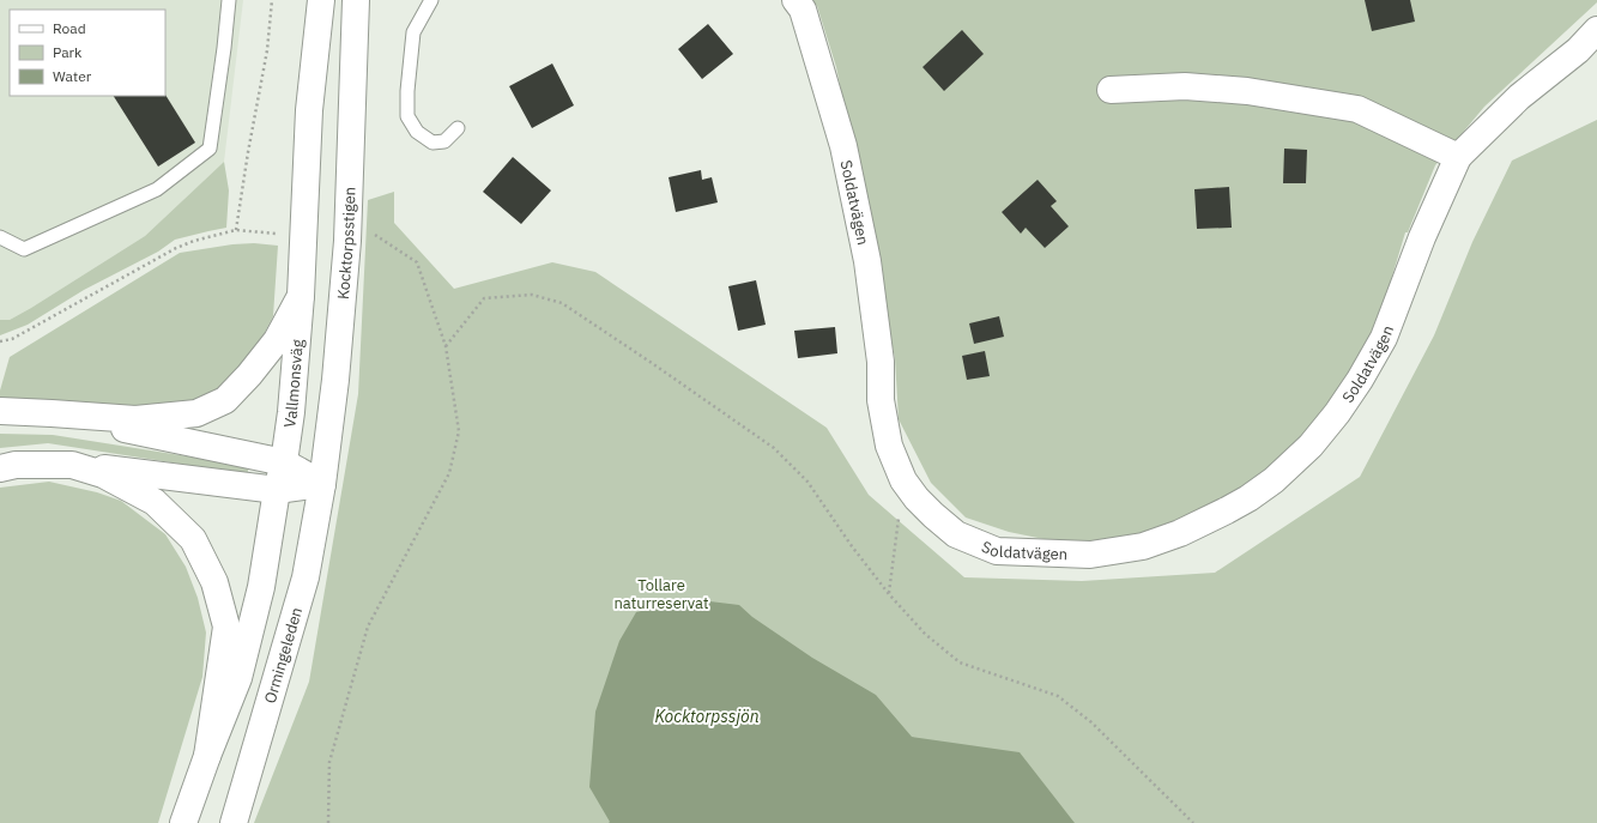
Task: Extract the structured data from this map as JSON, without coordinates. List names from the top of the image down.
{
  "streets": {
    "main road": [
      "Soldatvägen",
      "Kocktorpsstigen",
      "Vallmonsväg",
      "Ormingeleden"
    ]
  },
  "crossings": [
    ["Kocktorpsstigen", "Ormingeleden"]
  ],
  "water": ["Kocktorpssjön"],
  "parks": ["Tollare naturreservat"],
  "legend": ["Road", "Park", "Water"]
}
